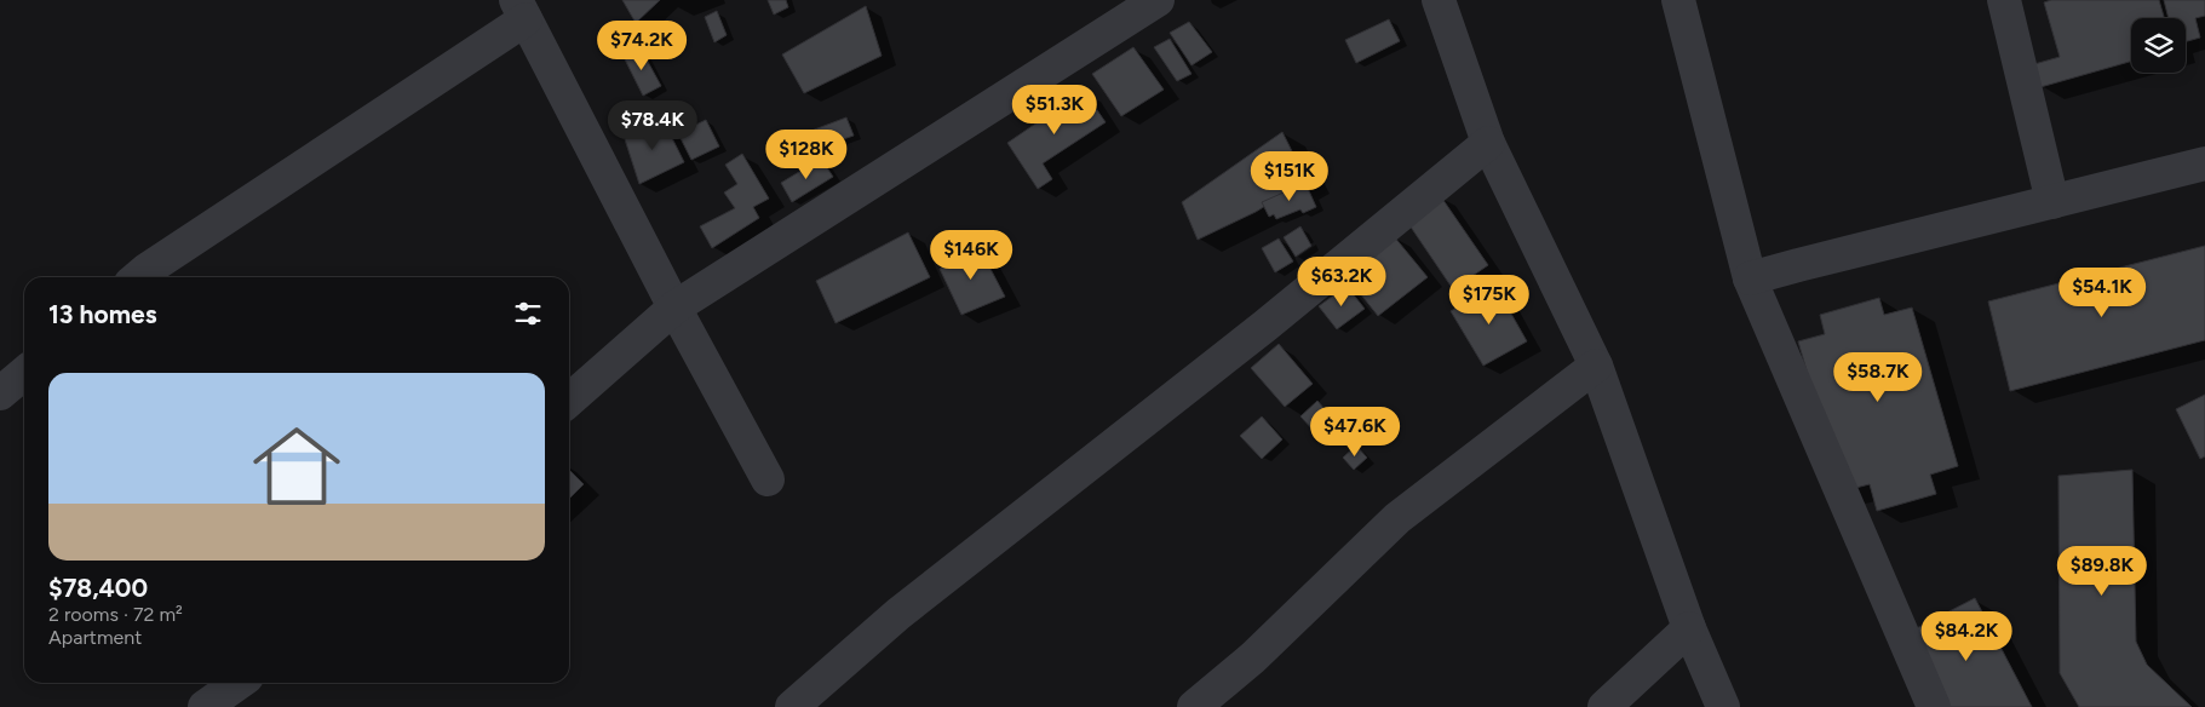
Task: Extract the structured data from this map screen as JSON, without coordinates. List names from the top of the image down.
{
  "page": {
    "price": [
      "$74.2K",
      "$51.3K",
      "$78.4K",
      "$128K",
      "$151K",
      "$146K",
      "$63.2K",
      "$54.1K",
      "$175K",
      "$58.7K",
      "$47.6K",
      "$89.8K",
      "$84.2K"
    ],
    "heading": "13 homes",
    "list": [
      {
        "name": "$78,400",
        "note": "2 rooms · 72 m² · Apartment"
      }
    ]
  }
}
